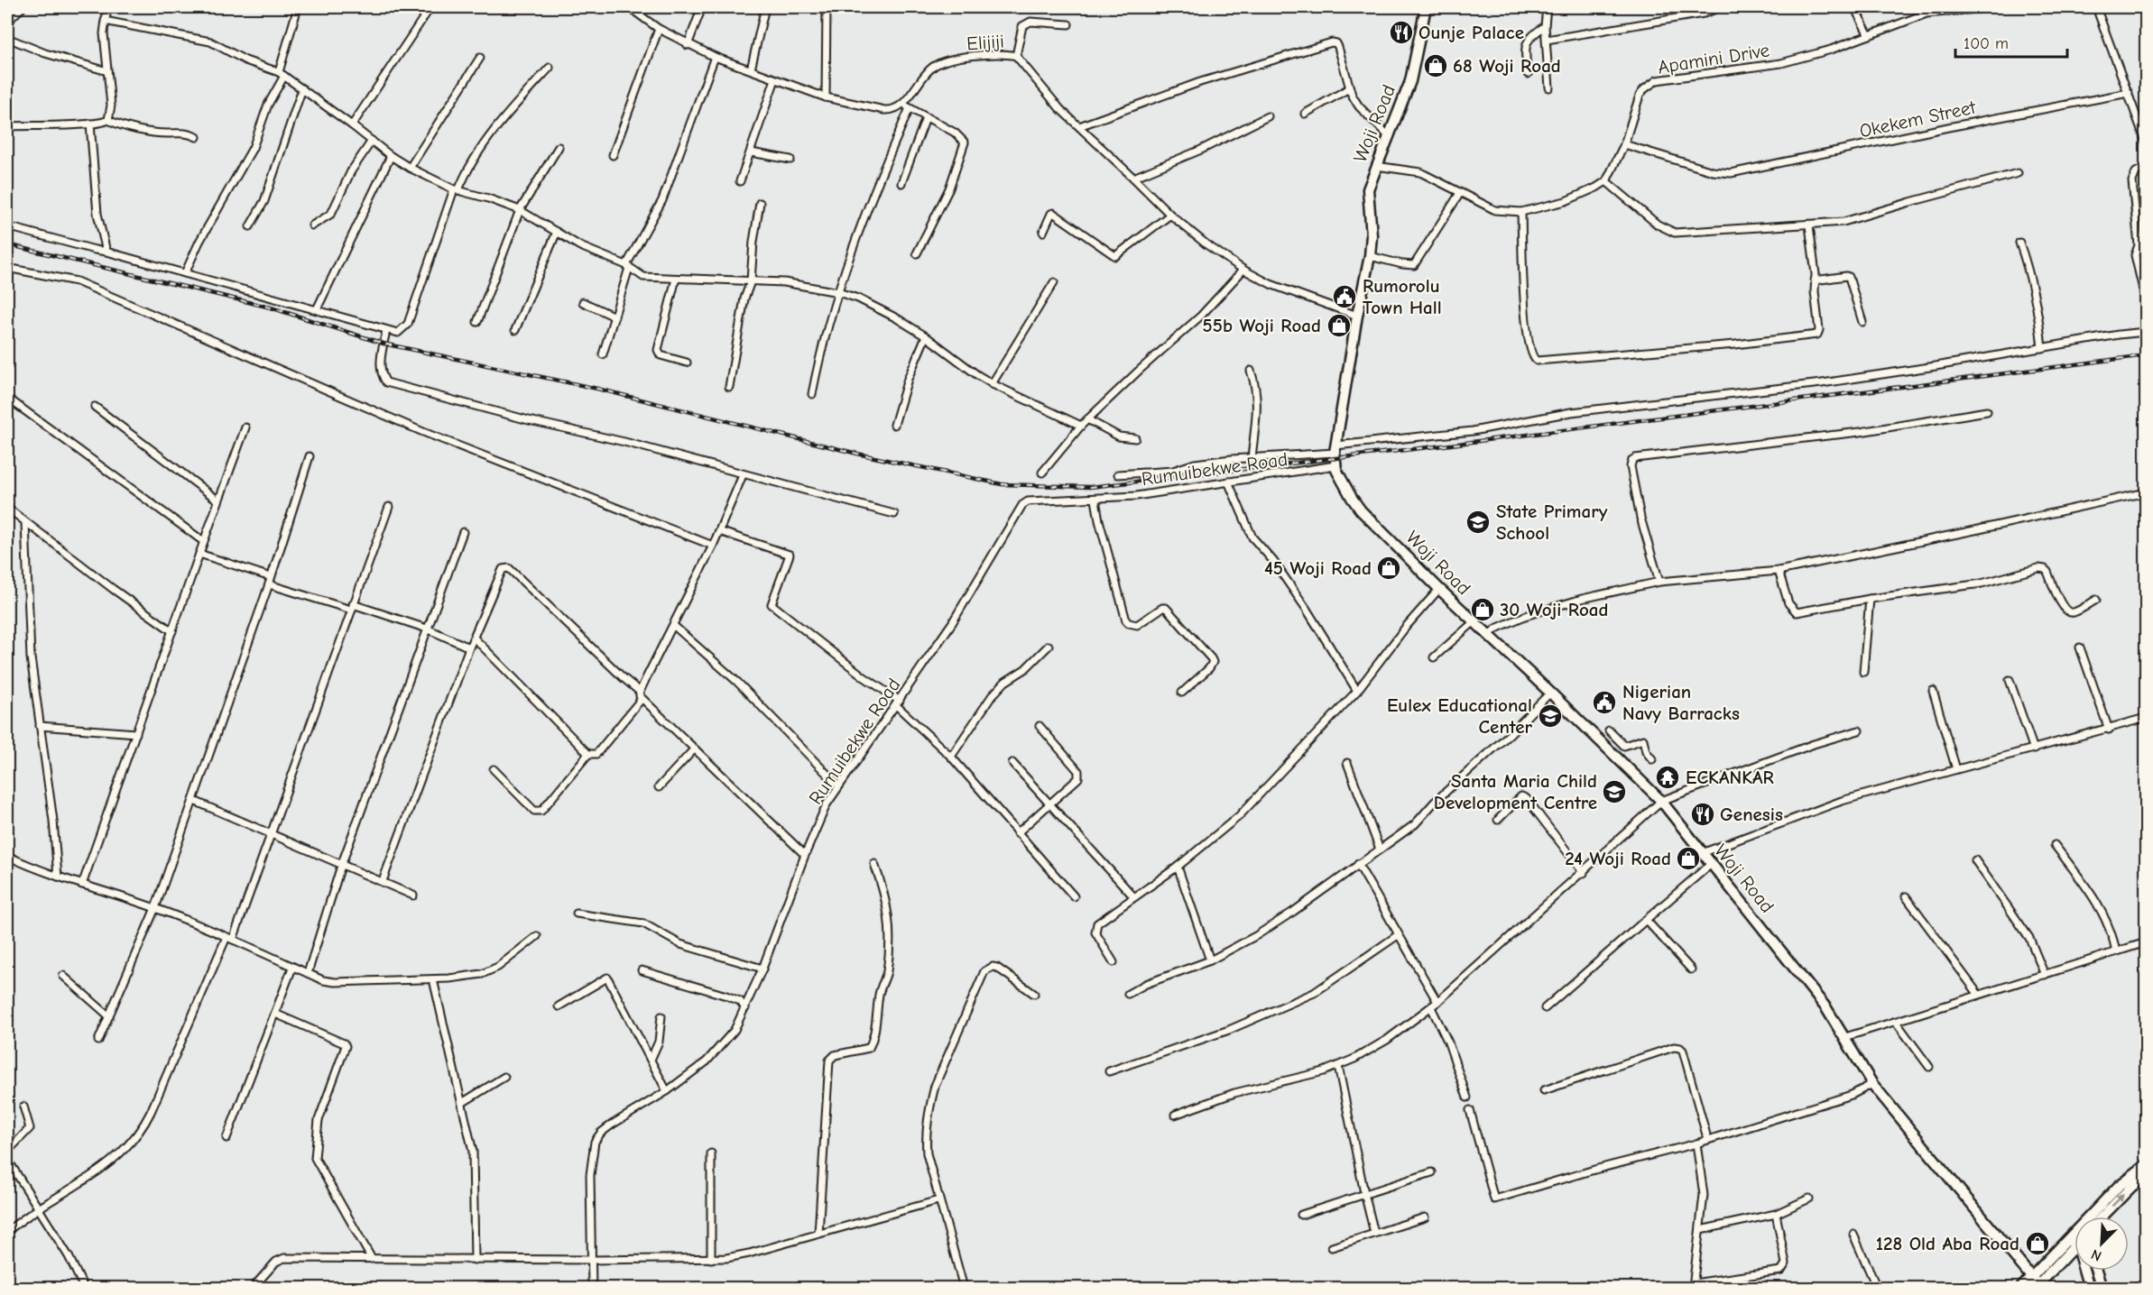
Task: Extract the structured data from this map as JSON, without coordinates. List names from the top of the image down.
{
  "streets": {
    "main road": ["Woji Road"],
    "street": [
      "Elijiji",
      "Apamini Drive",
      "Okekem Street",
      "Rumuibekwe Road"
    ]
  },
  "crossings": [
    ["Elijiji", "Woji Road"],
    ["Apamini Drive", "Okekem Street"],
    ["Woji Road", "Rumuibekwe Road"]
  ],
  "places": {
    "restaurant": ["Ounje Palace", "Genesis"],
    "shop": [
      "68 Woji Road",
      "55b Woji Road",
      "45 Woji Road",
      "30 Woji Road",
      "24 Woji Road",
      "128 Old Aba Road"
    ],
    "public building": ["Rumorolu Town Hall", "Nigerian Navy Barracks"],
    "school or university": ["State Primary School", "Eulex Educational Center", "Santa Maria Child Development Centre"],
    "temple": ["ECKANKAR"]
  },
  "scale_bar": "100 m",
  "north": "bottom left"
}
